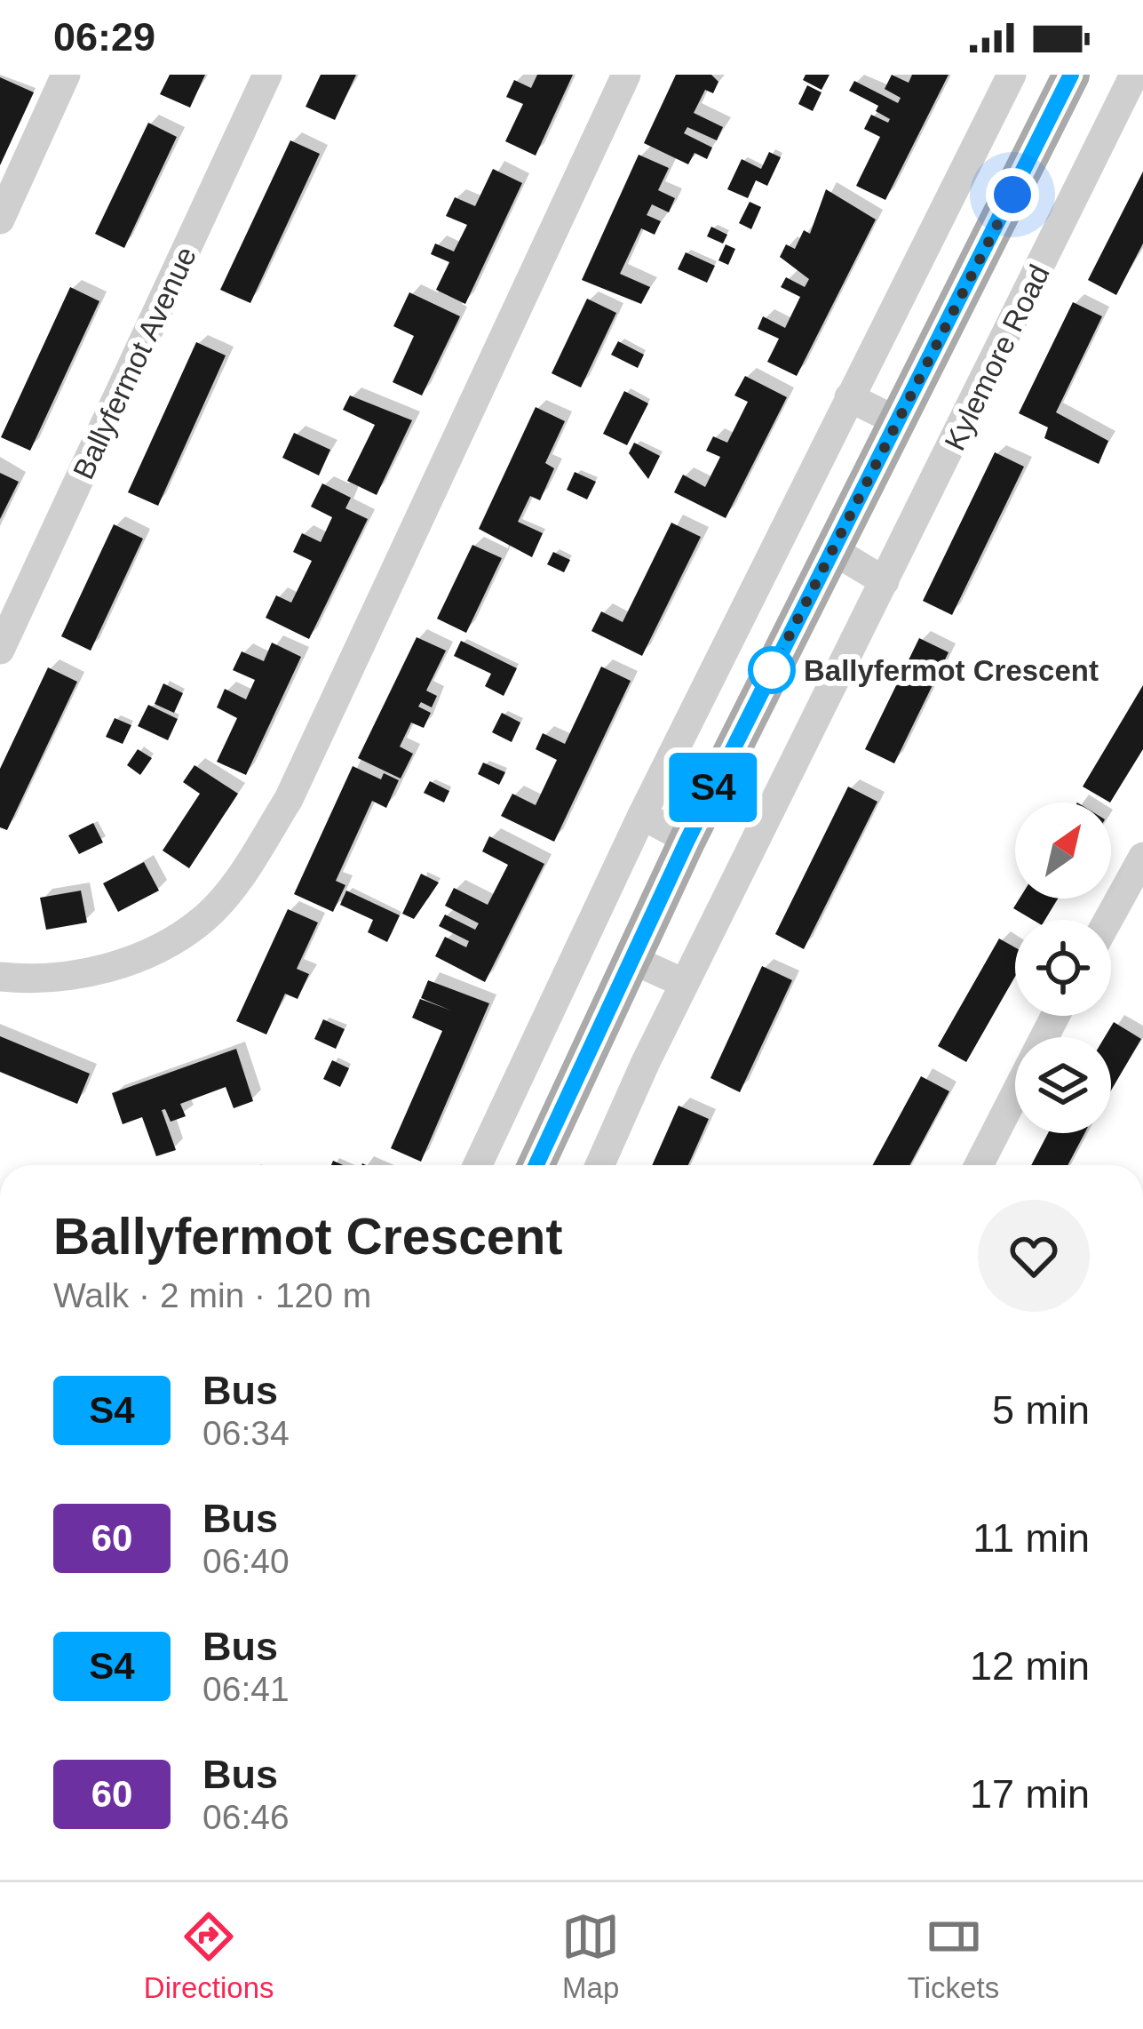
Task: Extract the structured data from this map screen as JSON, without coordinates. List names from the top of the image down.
{
  "streets": {
    "main road": ["Kylemore Road"],
    "street": ["Ballyfermot Avenue"]
  },
  "places": ["Ballyfermot Crescent"],
  "lines": ["bus line S4"],
  "north": "top right",
  "page": {
    "status": "06:29",
    "on_map": "S4",
    "heading": ["Ballyfermot Crescent", "Walk · 2 min · 120 m"],
    "list": [
      {
        "mark": "S4",
        "name": "Bus",
        "note": "06:34",
        "value": "5 min"
      },
      {
        "mark": "60",
        "name": "Bus",
        "note": "06:40",
        "value": "11 min"
      },
      {
        "mark": "S4",
        "name": "Bus",
        "note": "06:41",
        "value": "12 min"
      },
      {
        "mark": "60",
        "name": "Bus",
        "note": "06:46",
        "value": "17 min"
      }
    ],
    "tabs": ["Directions", "Map", "Tickets"]
  }
}
